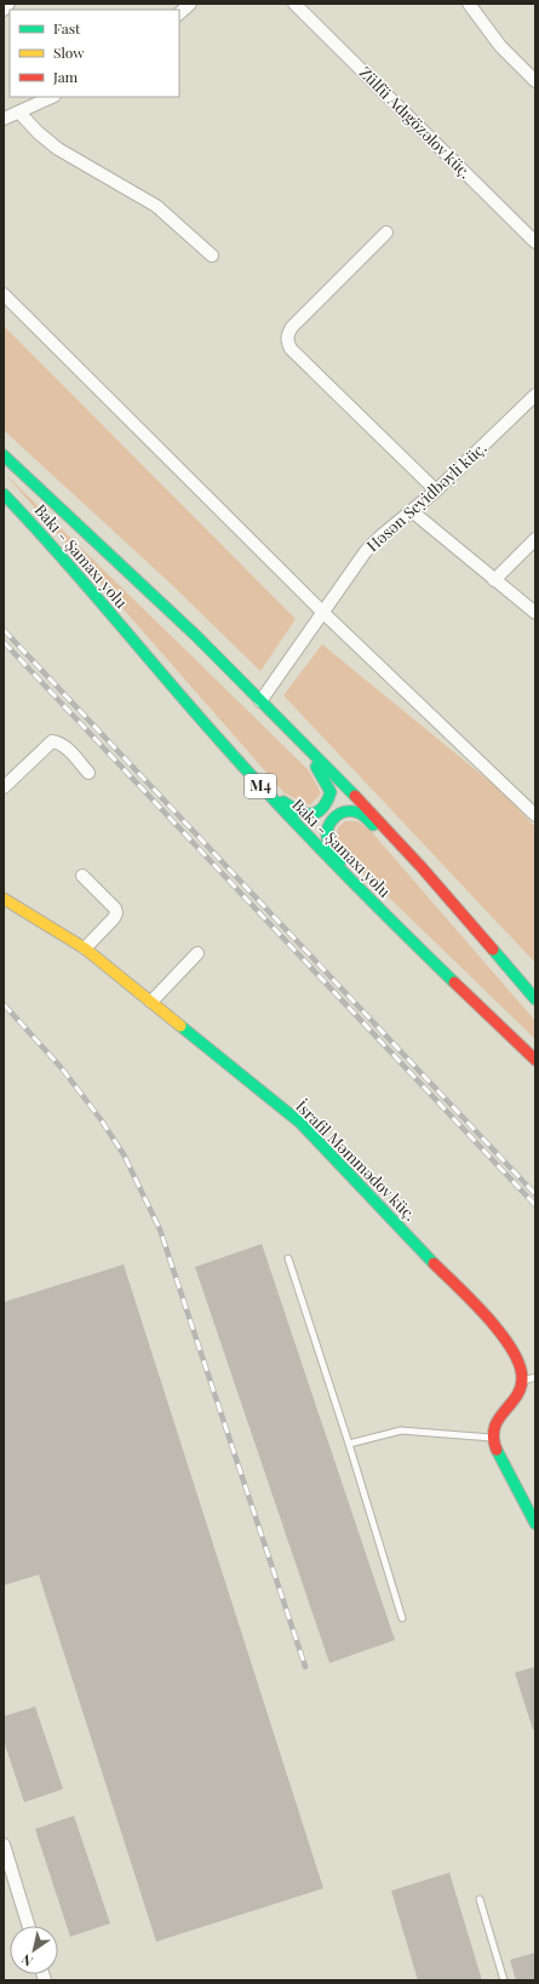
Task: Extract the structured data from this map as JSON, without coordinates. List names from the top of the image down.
{
  "streets": {
    "main road": ["Bakı - Şamaxı yolu", "M4", "İsrafil Məmmədov küç."],
    "street": ["Zülfü Adıgözəlov küç.", "Həsən Seyidbəyli küç."]
  },
  "crossings": [
    ["Həsən Seyidbəyli küç.", "Bakı - Şamaxı yolu"]
  ],
  "legend": ["Fast", "Slow", "Jam"],
  "north": "bottom left"
}
